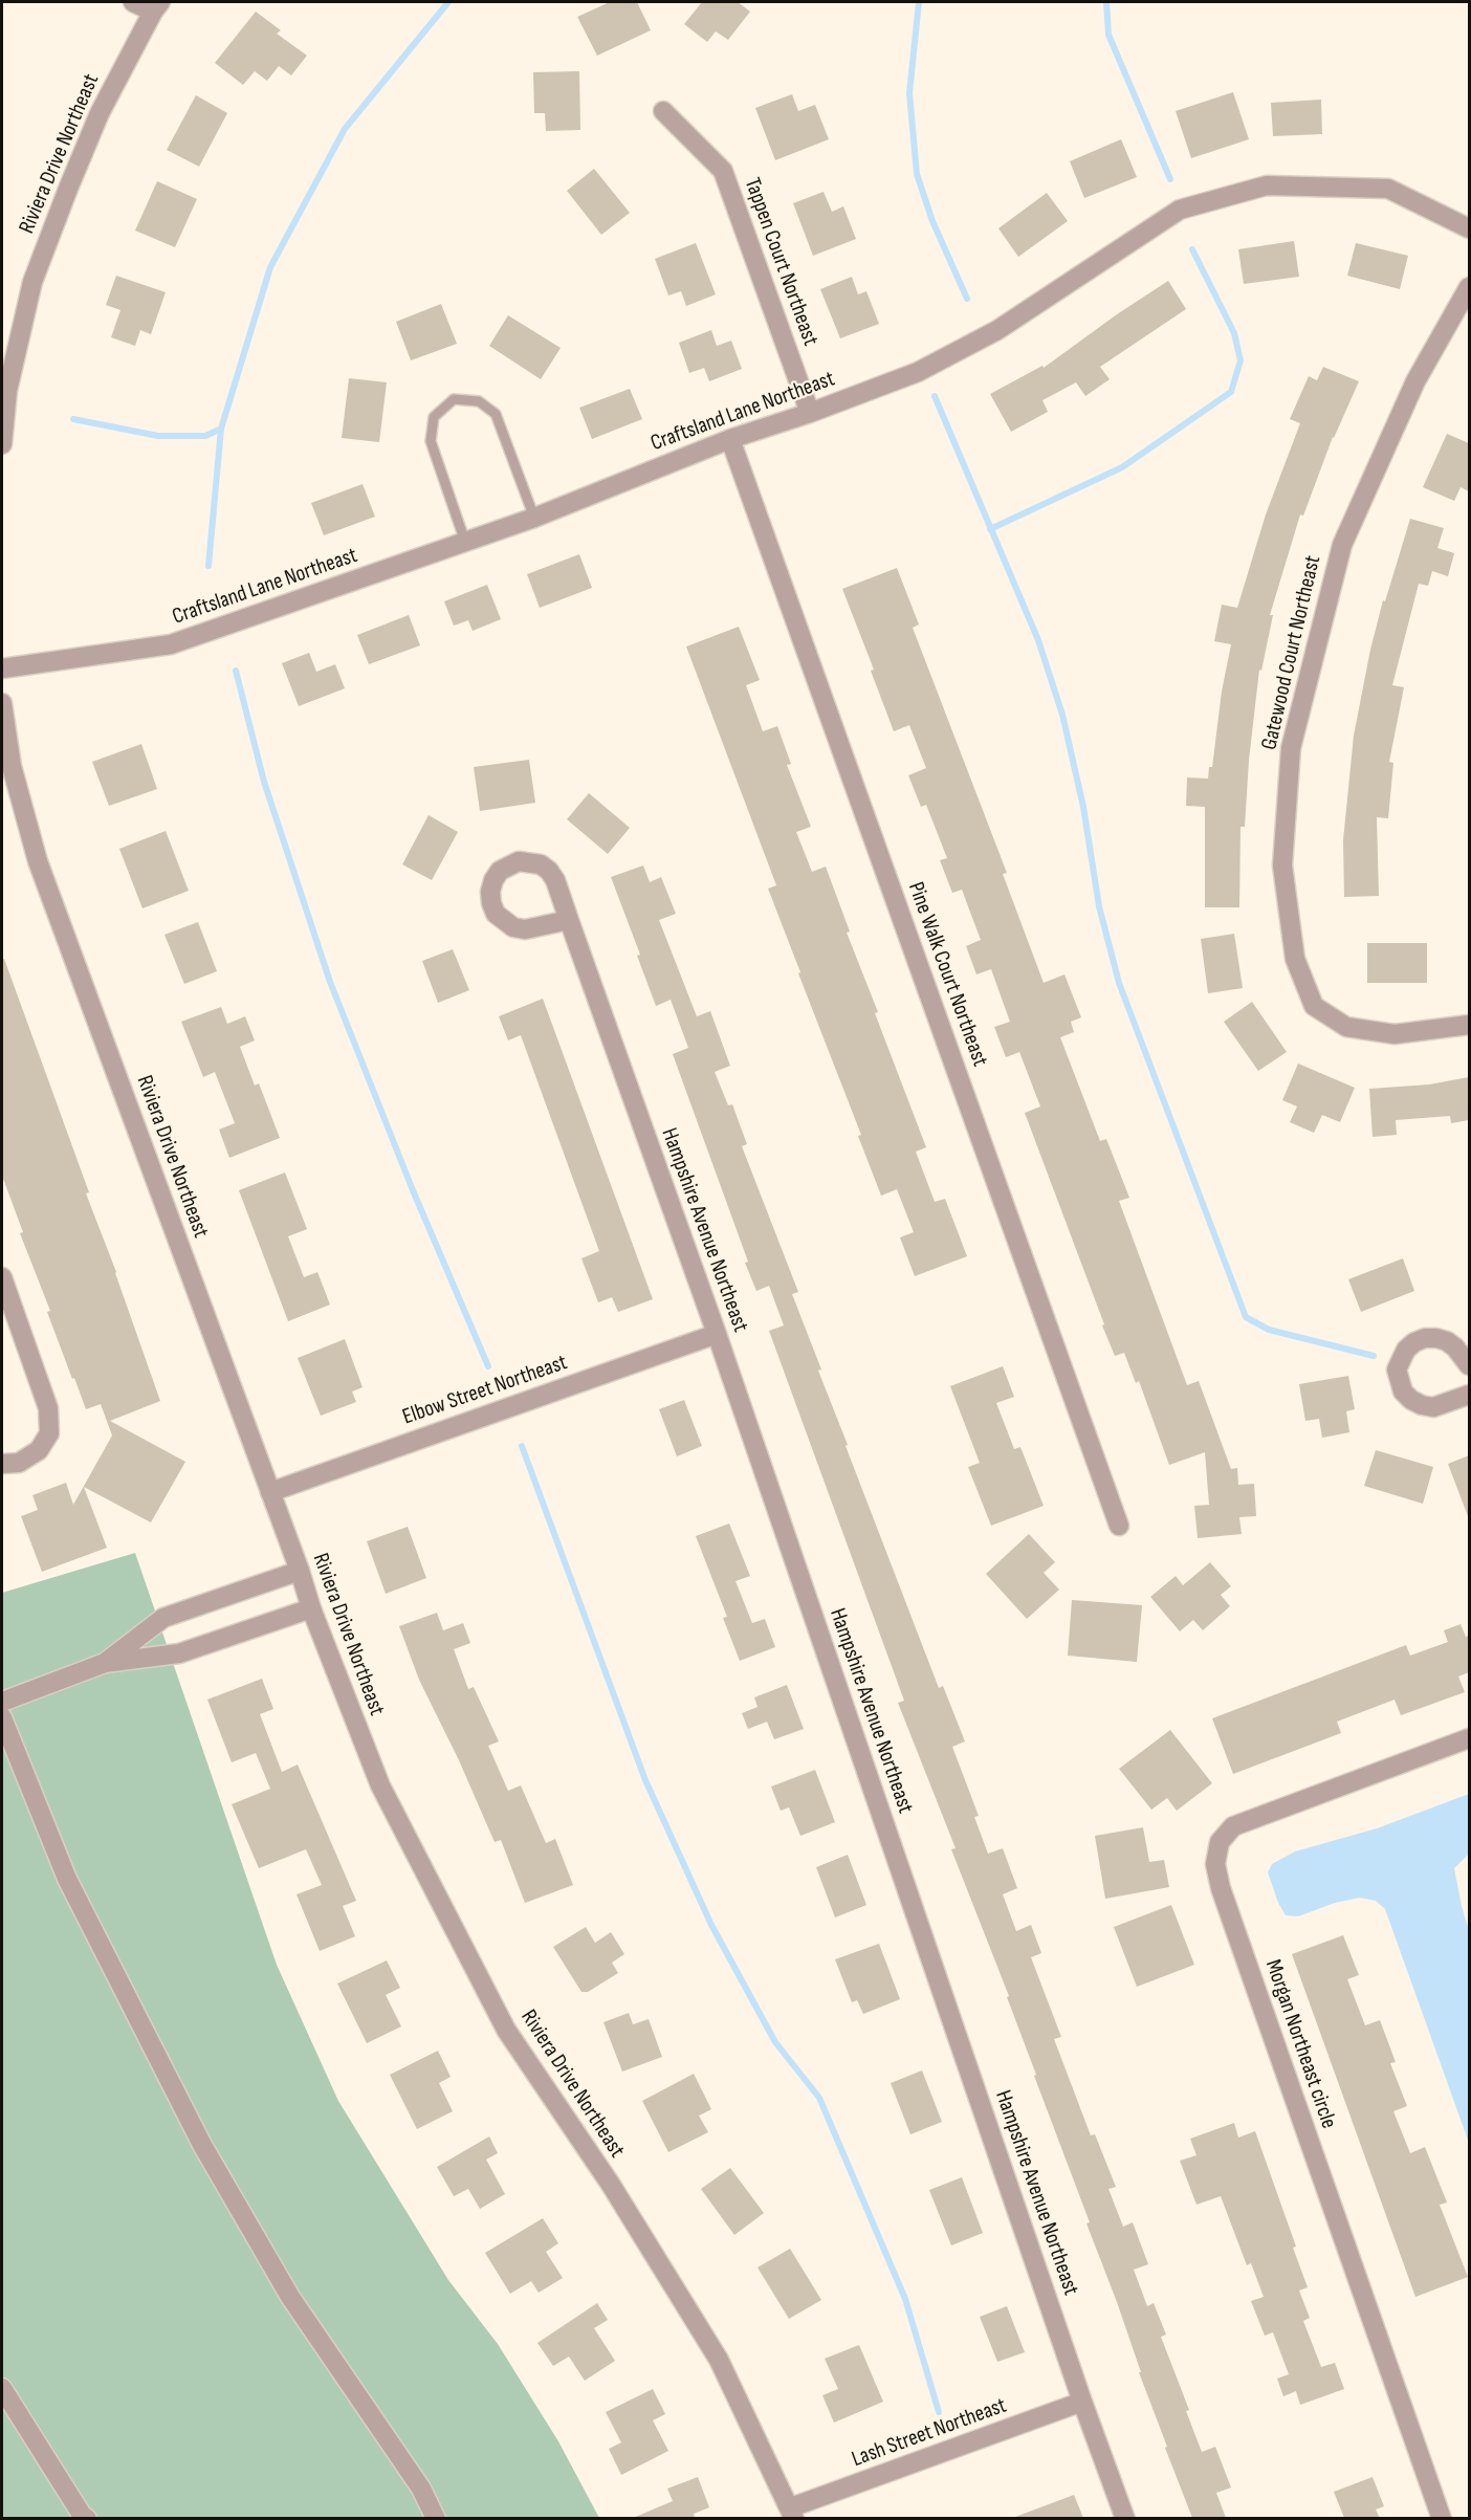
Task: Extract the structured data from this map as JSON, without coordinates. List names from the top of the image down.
{
  "streets": {
    "street": [
      "Riviera Drive Northeast",
      "Tappen Court Northeast",
      "Craftsland Lane Northeast",
      "Gatewood Court Northeast",
      "Pine Walk Court Northeast",
      "Hampshire Avenue Northeast",
      "Elbow Street Northeast",
      "Morgan Northeast circle",
      "Lash Street Northeast"
    ]
  },
  "crossings": [
    ["Riviera Drive Northeast", "Elbow Street Northeast"],
    ["Riviera Drive Northeast", "Lash Street Northeast"],
    ["Tappen Court Northeast", "Craftsland Lane Northeast"],
    ["Craftsland Lane Northeast", "Pine Walk Court Northeast"],
    ["Hampshire Avenue Northeast", "Elbow Street Northeast"],
    ["Hampshire Avenue Northeast", "Lash Street Northeast"]
  ]
}
